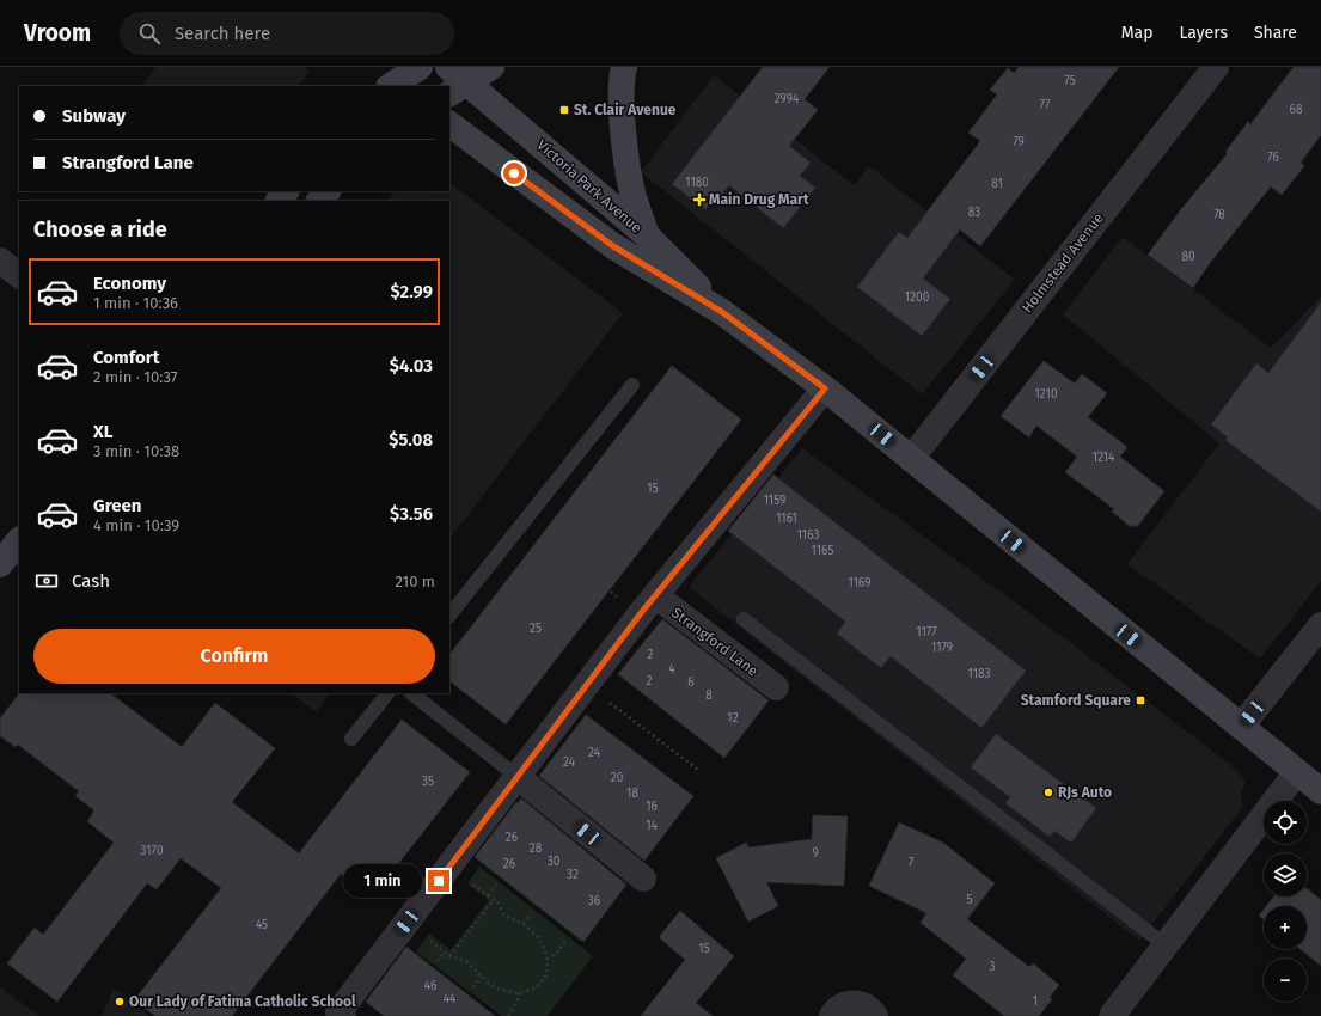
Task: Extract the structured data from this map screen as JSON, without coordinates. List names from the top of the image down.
{
  "streets": {
    "main road": ["Victoria Park Avenue"],
    "street": ["Holmstead Avenue", "Strangford Lane"]
  },
  "crossings": [
    ["Victoria Park Avenue", "Holmstead Avenue"]
  ],
  "places": {
    "transit": ["St. Clair Avenue", "Stamford Square"],
    "health": ["Main Drug Mart"],
    "other": ["RJs Auto", "Our Lady of Fatima Catholic School"]
  },
  "house_numbers": [
    "75",
    "2994",
    "77",
    "68",
    "79",
    "76",
    "1180",
    "81",
    "83",
    "78",
    "80",
    "1200",
    "1210",
    "1214",
    "15",
    "1159",
    "1161",
    "1163",
    "1165",
    "1169",
    "25",
    "1177",
    "1179",
    "2",
    "4",
    "1183",
    "2",
    "6",
    "8",
    "12",
    "24",
    "24",
    "20",
    "35",
    "18",
    "16",
    "14",
    "26",
    "28",
    "3170",
    "9",
    "30",
    "7",
    "26",
    "32",
    "5",
    "36",
    "45",
    "15",
    "3",
    "46",
    "44",
    "1"
  ],
  "page": {
    "header": "Vroom",
    "search": "Search here",
    "nav": ["Map", "Layers", "Share"],
    "banner": ["Subway", "Strangford Lane"],
    "heading": "Choose a ride",
    "list": [
      {
        "name": "Economy",
        "note": "1 min · 10:36",
        "value": "$2.99"
      },
      {
        "name": "Comfort",
        "note": "2 min · 10:37",
        "value": "$4.03"
      },
      {
        "name": "XL",
        "note": "3 min · 10:38",
        "value": "$5.08"
      },
      {
        "name": "Green",
        "note": "4 min · 10:39",
        "value": "$3.56"
      }
    ],
    "pay": ["Cash", "210 m"],
    "buttons": "Confirm",
    "map_buttons": ["+", "−"],
    "bubble": "1 min"
  }
}
